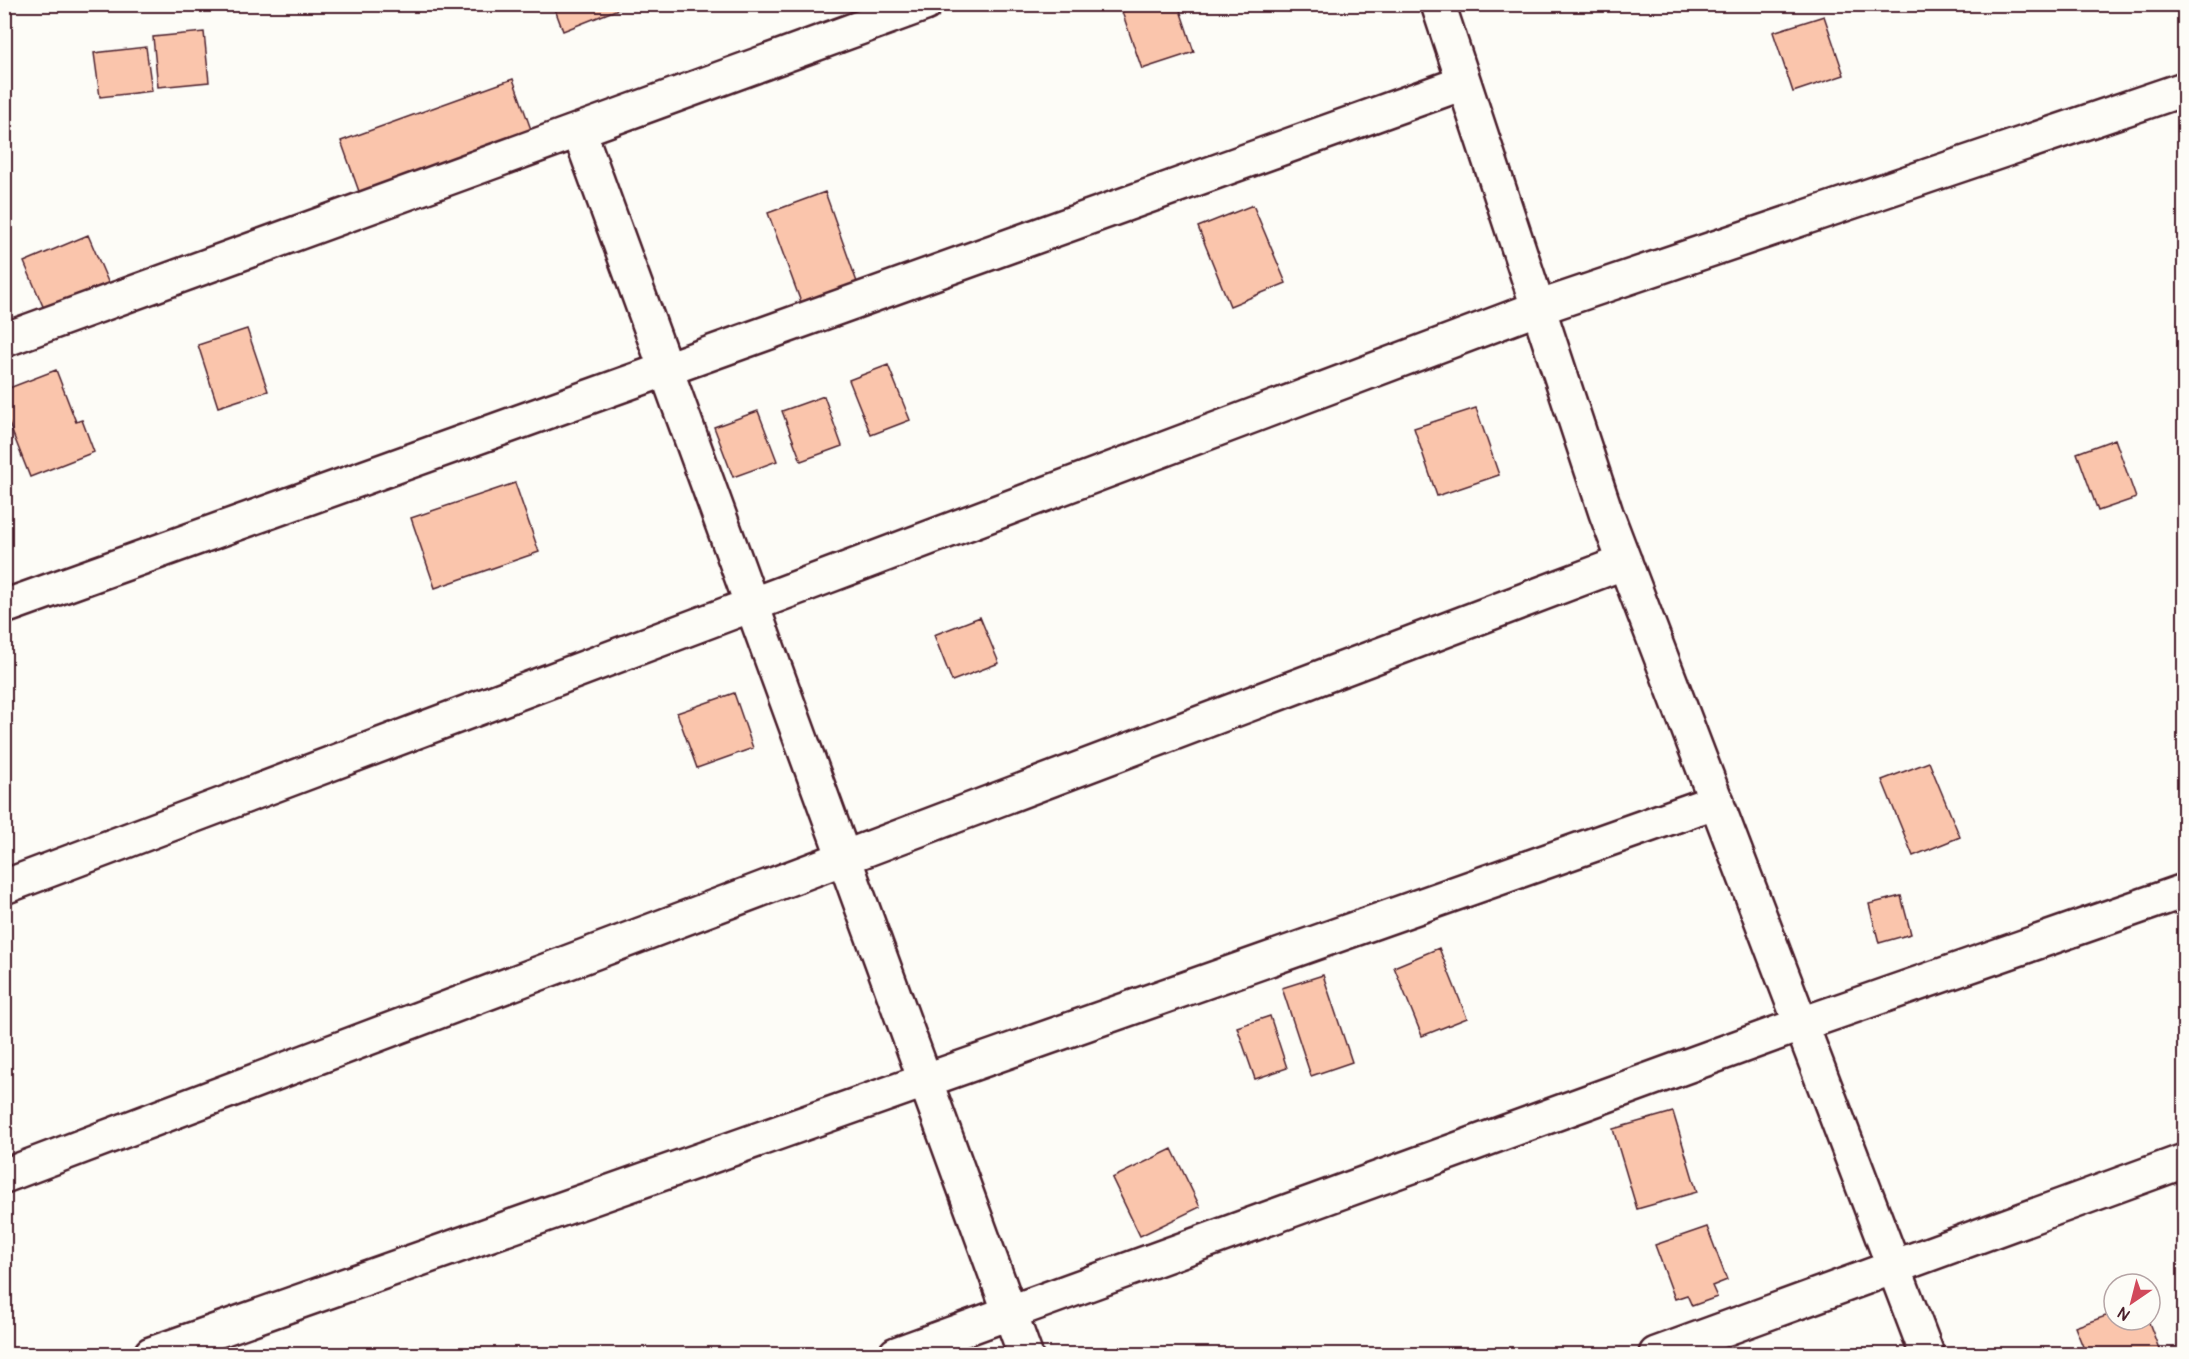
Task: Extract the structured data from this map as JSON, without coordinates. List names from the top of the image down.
{
  "north": "bottom left"
}
